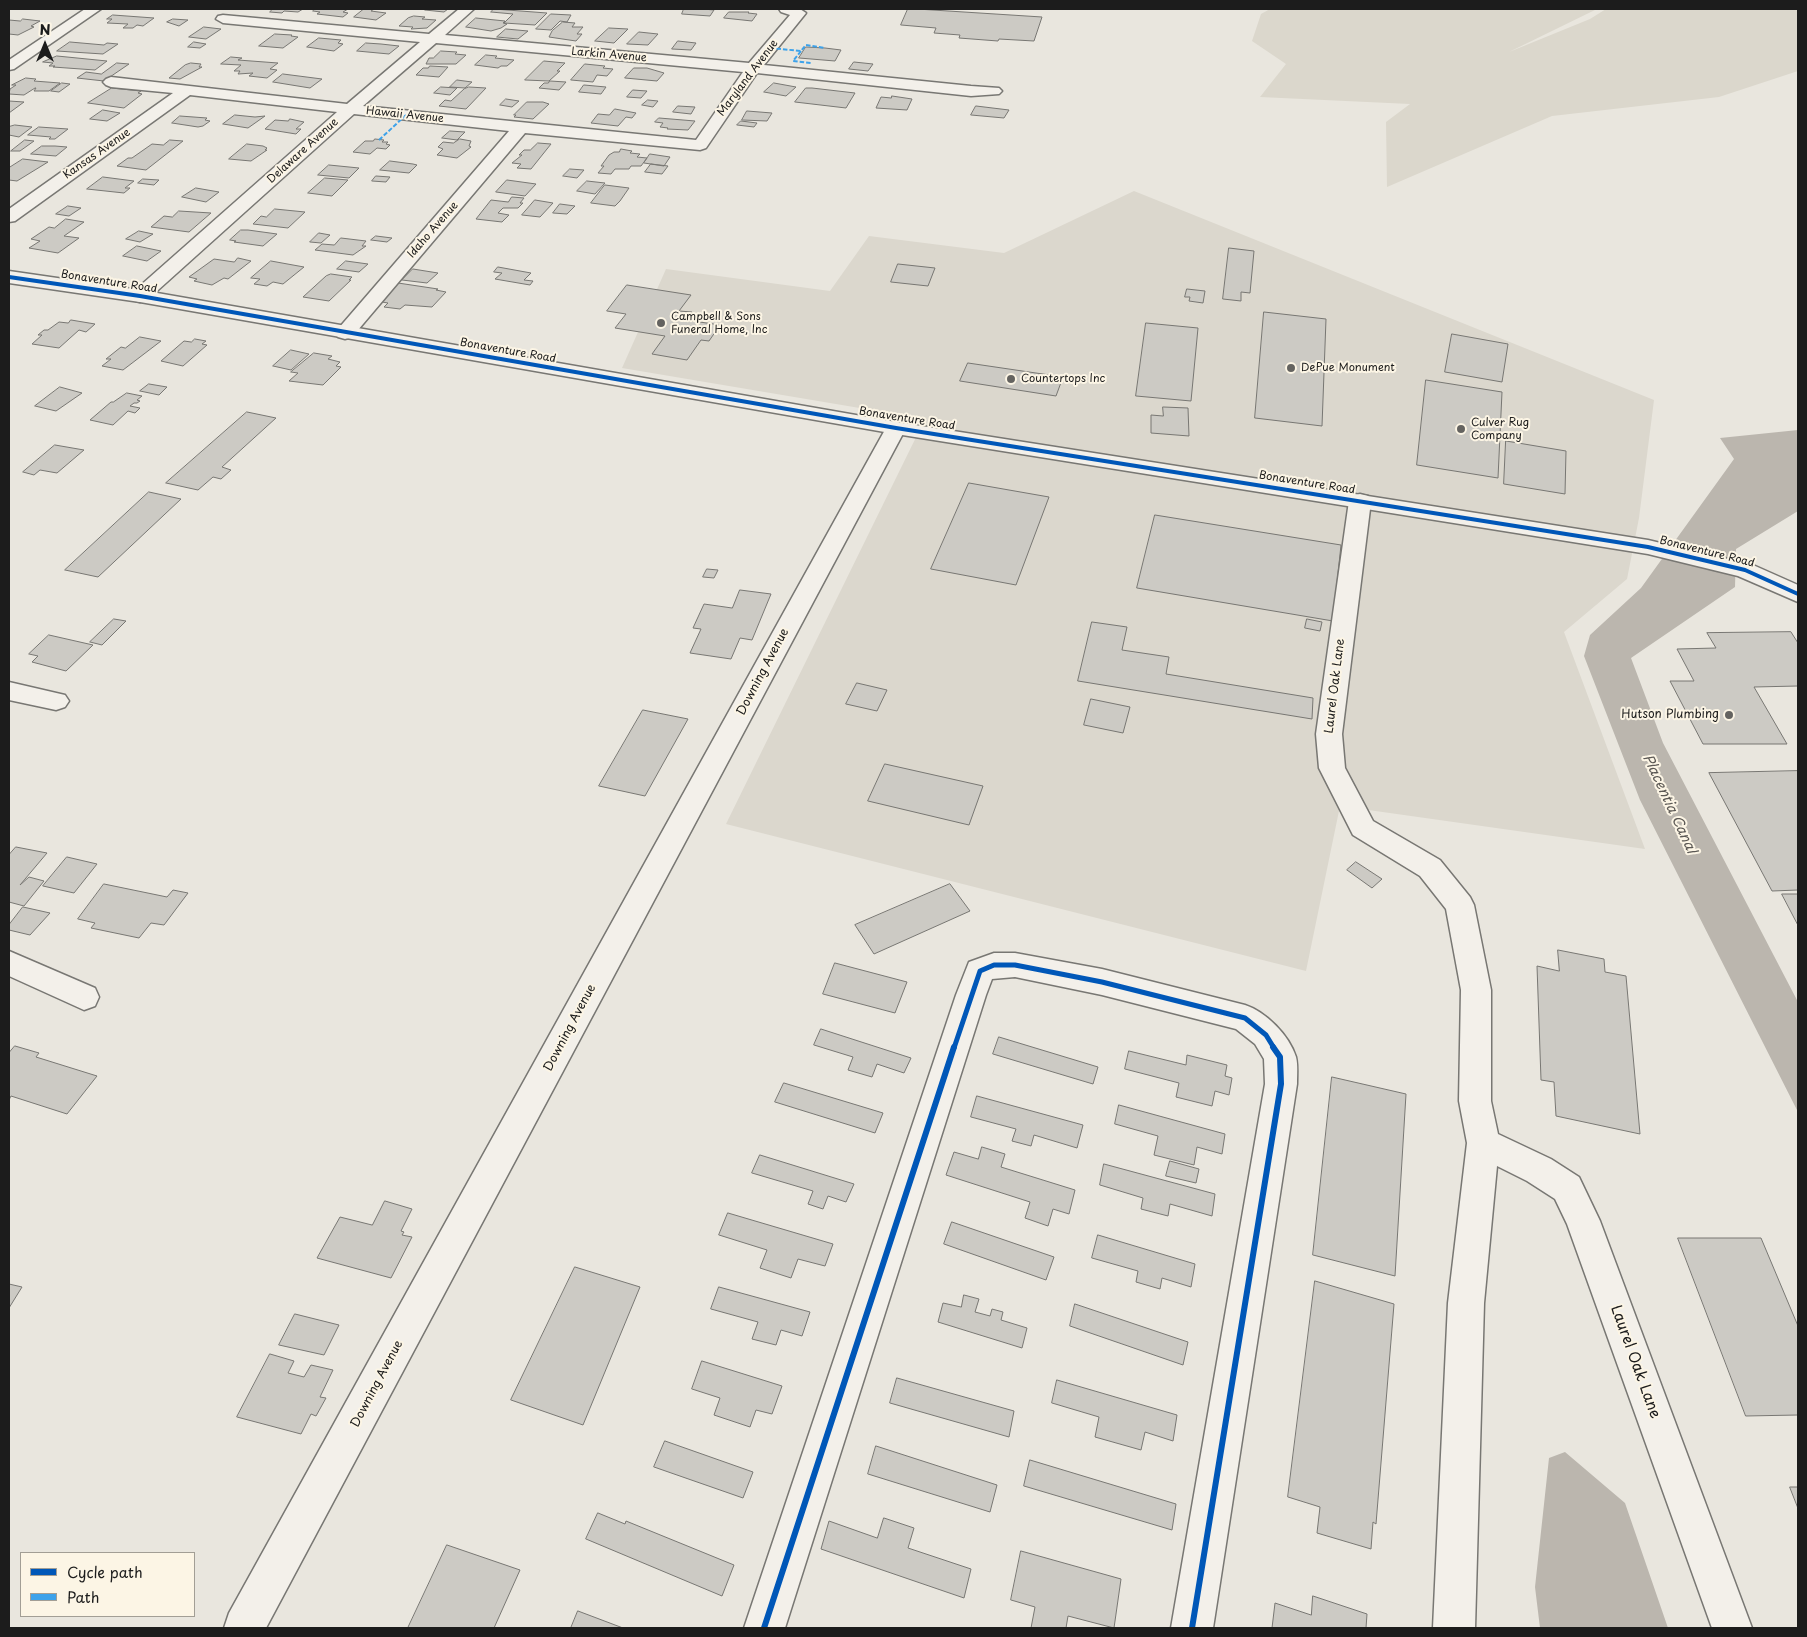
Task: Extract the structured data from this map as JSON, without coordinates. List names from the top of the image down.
{
  "streets": {
    "street": [
      "Larkin Avenue",
      "Maryland Avenue",
      "Hawaii Avenue",
      "Delaware Avenue",
      "Kansas Avenue",
      "Idaho Avenue",
      "Bonaventure Road",
      "Downing Avenue",
      "Laurel Oak Lane"
    ]
  },
  "crossings": [
    ["Larkin Avenue", "Maryland Avenue"],
    ["Larkin Avenue", "Delaware Avenue"],
    ["Maryland Avenue", "Hawaii Avenue"],
    ["Hawaii Avenue", "Delaware Avenue"],
    ["Hawaii Avenue", "Kansas Avenue"],
    ["Hawaii Avenue", "Idaho Avenue"],
    ["Delaware Avenue", "Bonaventure Road"],
    ["Idaho Avenue", "Bonaventure Road"],
    ["Bonaventure Road", "Downing Avenue"],
    ["Bonaventure Road", "Laurel Oak Lane"]
  ],
  "water": ["Placentia Canal"],
  "places": [
    "Campbell & Sons Funeral Home, Inc",
    "DePue Monument",
    "Countertops Inc",
    "Culver Rug Company",
    "Hutson Plumbing"
  ],
  "legend": ["Cycle path", "Path"],
  "north": "top"
}
